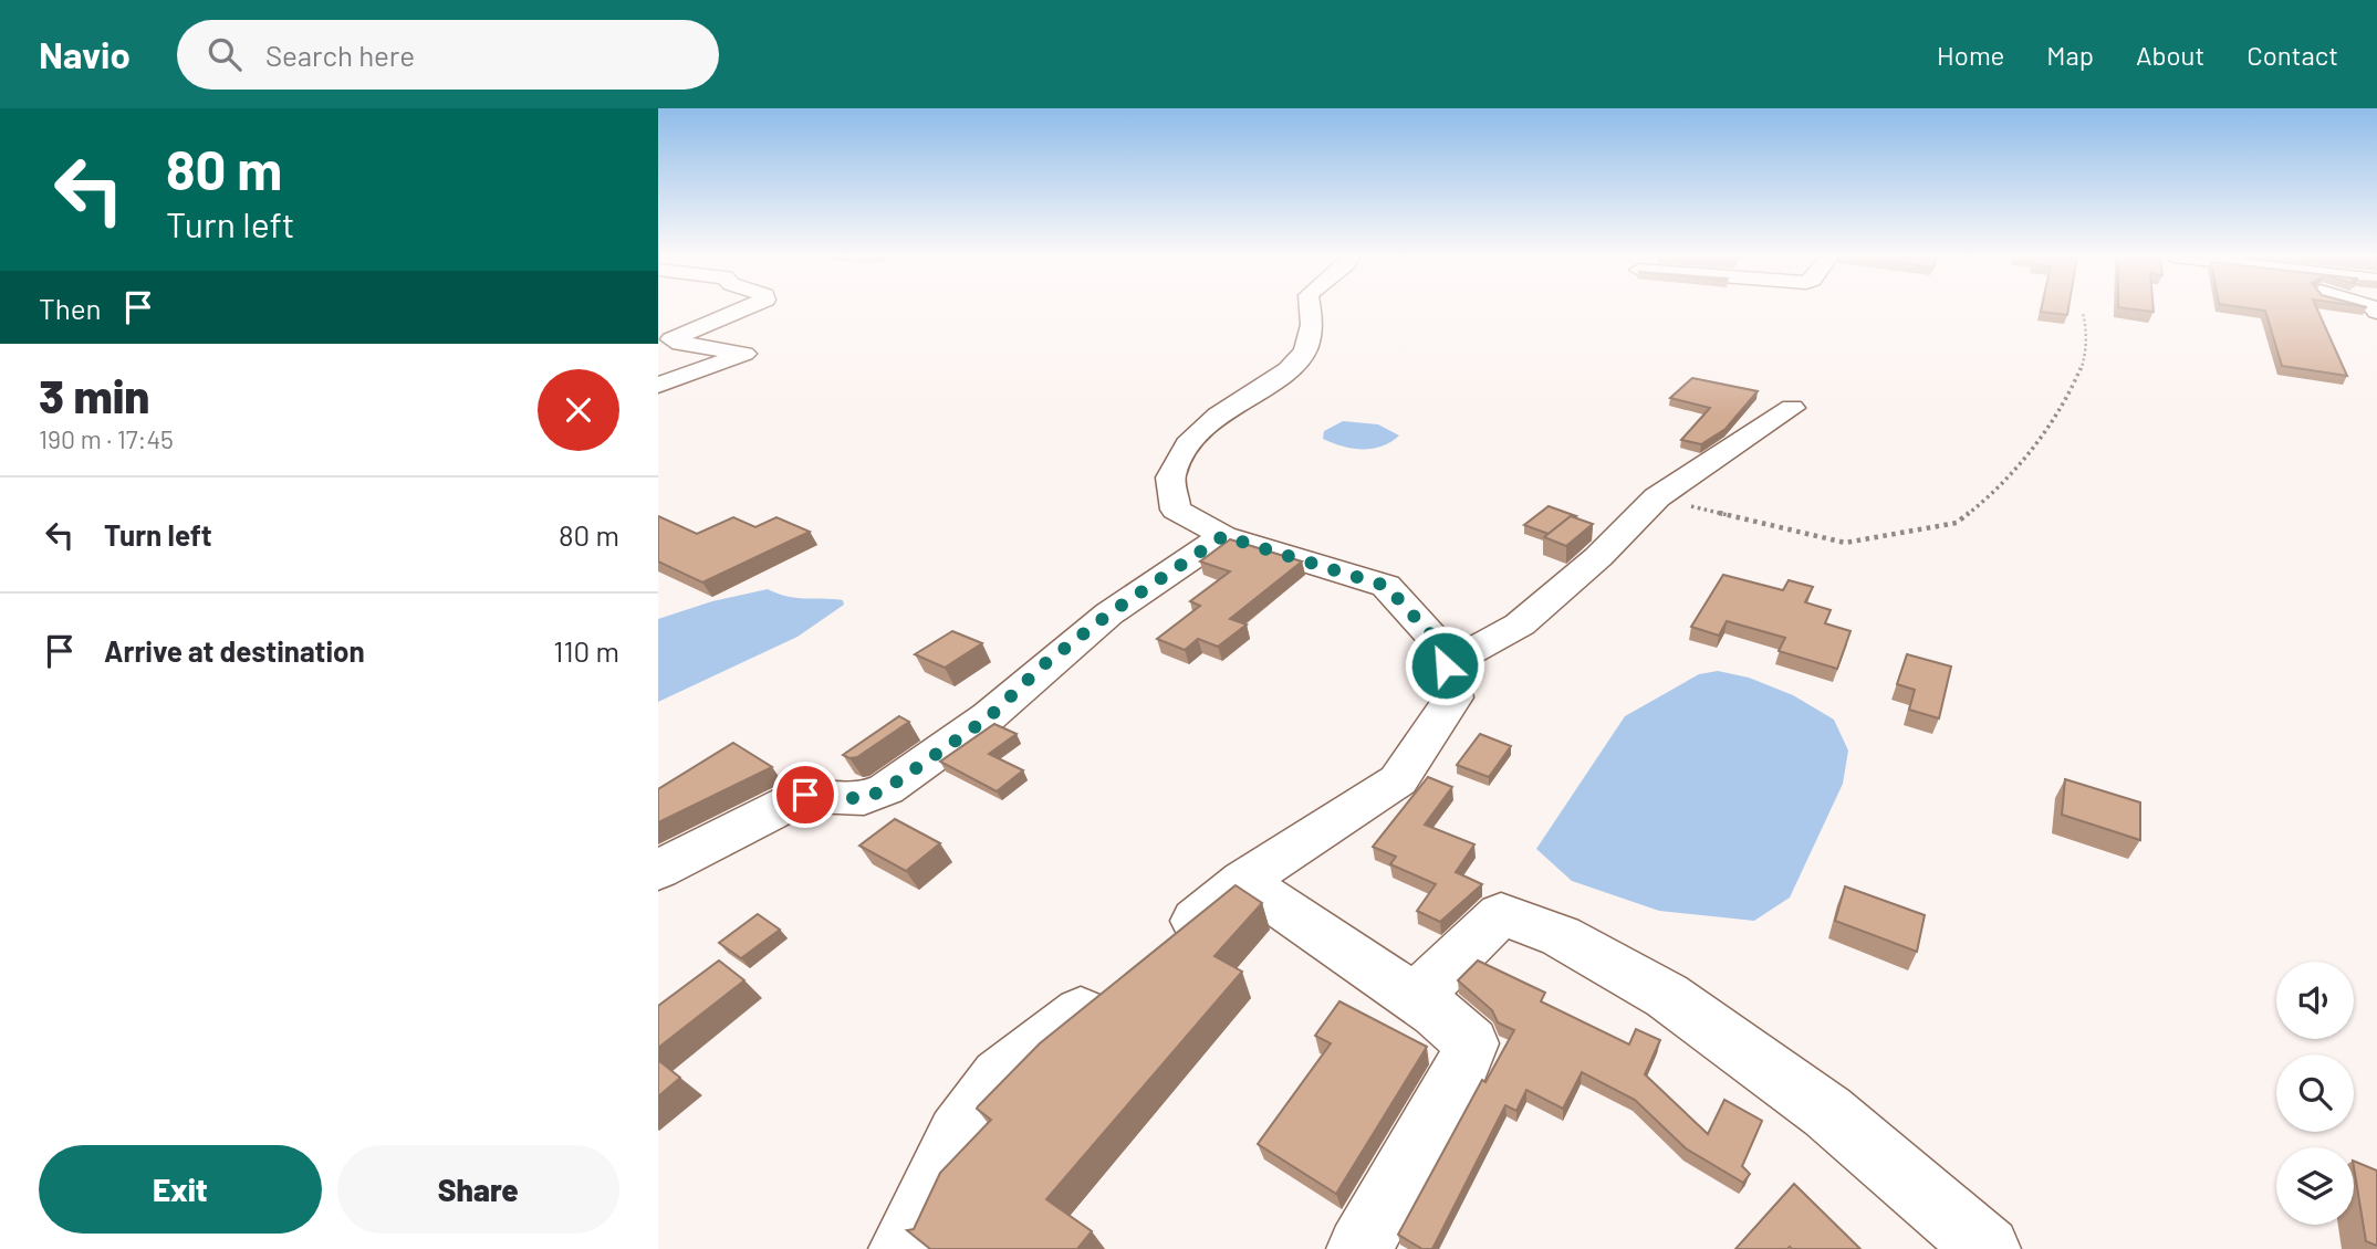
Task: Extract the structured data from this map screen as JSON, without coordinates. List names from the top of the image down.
{
  "page": {
    "header": "Navio",
    "search": "Search here",
    "nav": [
      "Home",
      "Map",
      "About",
      "Contact"
    ],
    "turn": ["80 m", "Turn left"],
    "then": "Then",
    "heading": ["3 min", "190 m · 17:45"],
    "list": [
      {
        "name": "Turn left",
        "value": "80 m"
      },
      {
        "name": "Arrive at destination",
        "value": "110 m"
      }
    ],
    "buttons": ["Exit", "Share"]
  }
}
